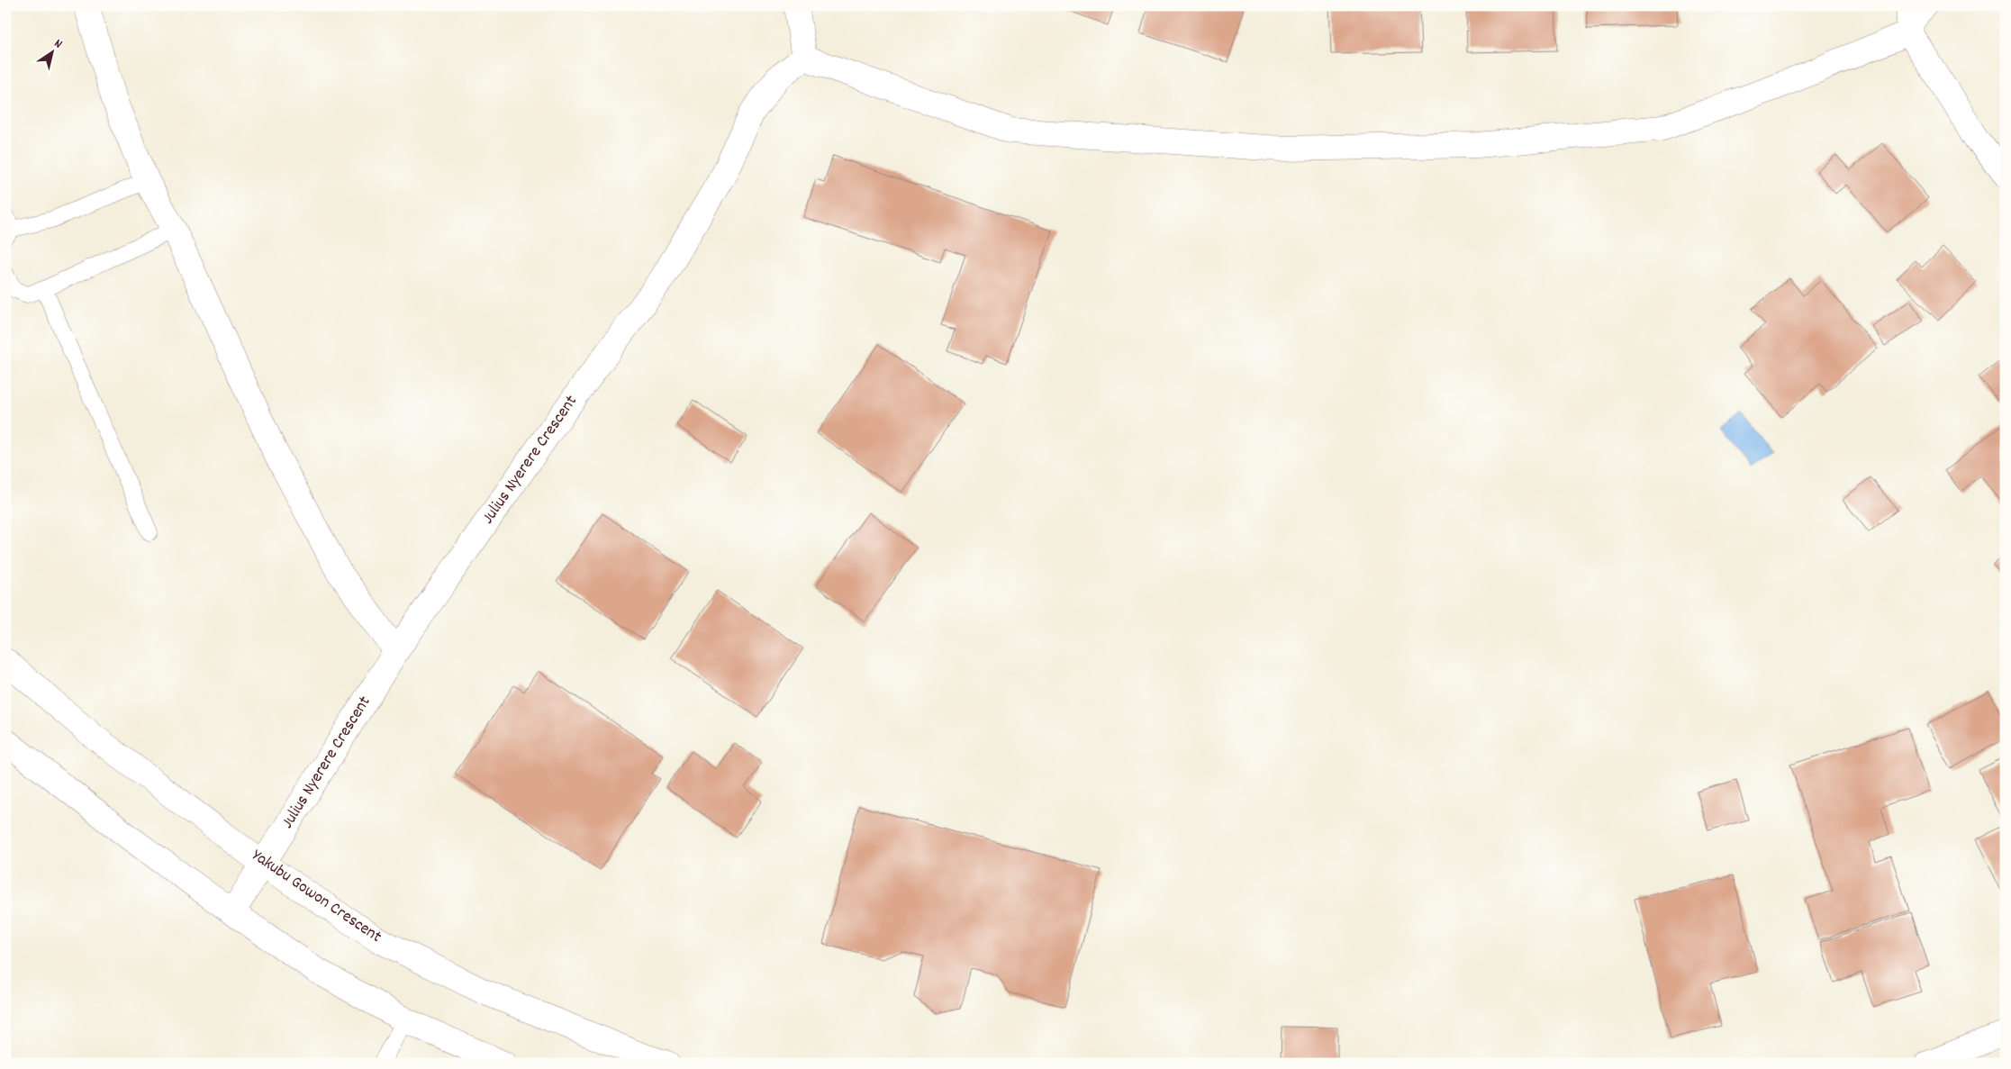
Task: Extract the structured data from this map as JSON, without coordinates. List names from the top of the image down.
{
  "streets": {
    "street": ["Julius Nyerere Crescent", "Yakubu Gowon Crescent"]
  },
  "crossings": [
    ["Julius Nyerere Crescent", "Yakubu Gowon Crescent"]
  ],
  "north": "top right"
}
